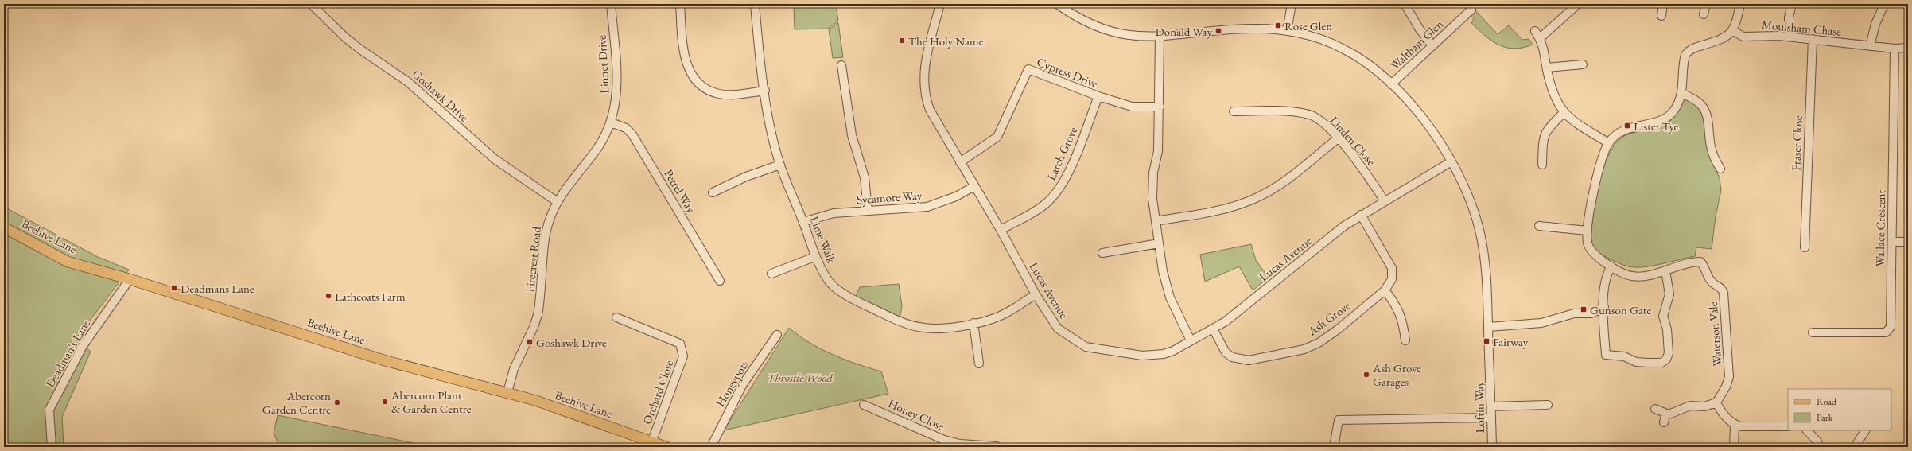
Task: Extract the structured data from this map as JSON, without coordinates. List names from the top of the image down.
{
  "streets": {
    "main road": ["Beehive Lane"],
    "street": [
      "Moulsham Chase",
      "Waltham Glen",
      "Linnet Drive",
      "Cypress Drive",
      "Goshawk Drive",
      "Linden Close",
      "Fraser Close",
      "Larch Grove",
      "Petrel Way",
      "Sycamore Way",
      "Wallace Crescent",
      "Lime Walk",
      "Lucas Avenue",
      "Firecrest Road",
      "Ash Grove",
      "Waterson Vale",
      "Deadman's Lane",
      "Honeypots",
      "Orchard Close",
      "Loftin Way",
      "Honey Close"
    ]
  },
  "crossings": [
    ["Moulsham Chase", "Fraser Close"],
    ["Moulsham Chase", "Wallace Crescent"],
    ["Moulsham Chase", "Waterson Vale"],
    ["Waltham Glen", "Loftin Way"],
    ["Linnet Drive", "Petrel Way"],
    ["Linnet Drive", "Firecrest Road"],
    ["Cypress Drive", "Larch Grove"],
    ["Cypress Drive", "Lucas Avenue"],
    ["Goshawk Drive", "Firecrest Road"],
    ["Linden Close", "Lucas Avenue"],
    ["Larch Grove", "Lucas Avenue"],
    ["Petrel Way", "Firecrest Road"],
    ["Sycamore Way", "Lime Walk"],
    ["Sycamore Way", "Lucas Avenue"],
    ["Beehive Lane", "Firecrest Road"],
    ["Beehive Lane", "Deadman's Lane"],
    ["Beehive Lane", "Orchard Close"],
    ["Lime Walk", "Lucas Avenue"],
    ["Lucas Avenue", "Ash Grove"],
    ["Lucas Avenue", "Loftin Way"]
  ],
  "parks": ["Throstle Wood"],
  "places": {
    "transit": [
      "Rose Glen",
      "Donald Way",
      "Lister Tye",
      "Deadmans Lane",
      "Gunson Gate",
      "Fairway",
      "Goshawk Drive"
    ],
    "other": [
      "The Holy Name",
      "Lathcoats Farm",
      "Ash Grove Garages",
      "Abercorn Plant & Garden Centre",
      "Abercorn Garden Centre"
    ]
  },
  "legend": ["Road", "Park"]
}
